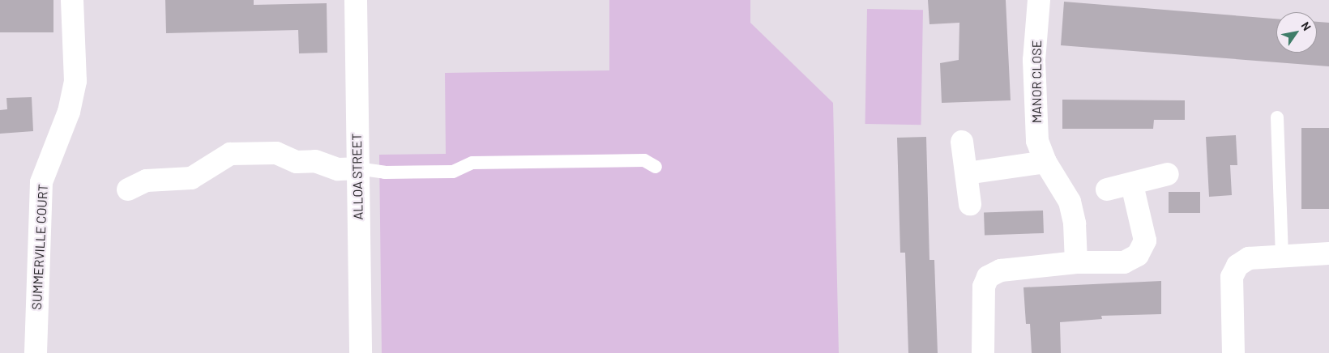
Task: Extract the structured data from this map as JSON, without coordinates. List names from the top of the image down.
{
  "streets": {
    "street": ["MANOR CLOSE", "ALLOA STREET", "SUMMERVILLE COURT"]
  },
  "north": "top right"
}
